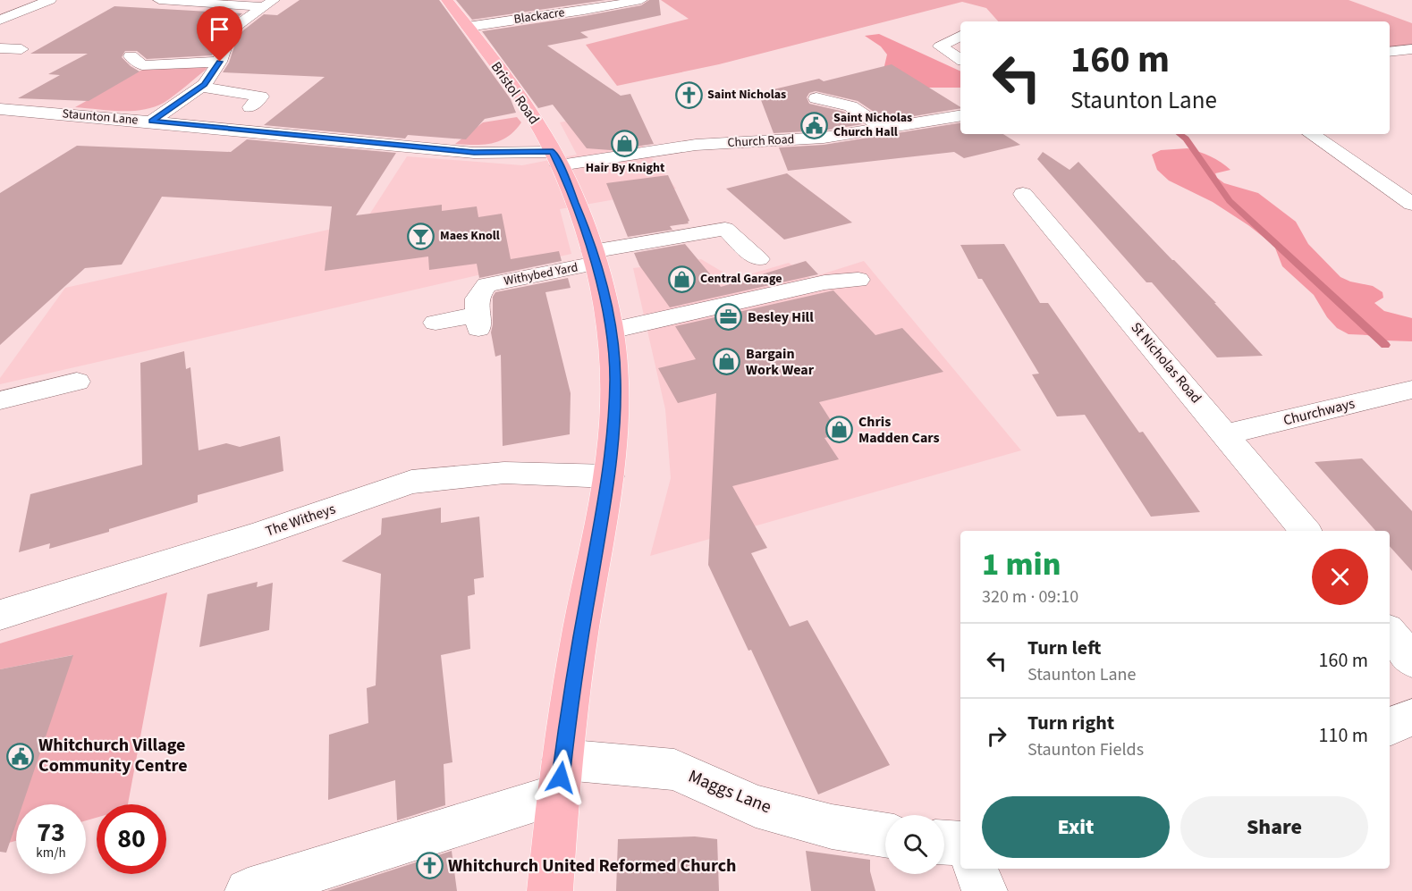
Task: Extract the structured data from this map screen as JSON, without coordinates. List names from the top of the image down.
{
  "streets": {
    "highway": ["Bristol Road"],
    "street": [
      "Blackacre",
      "Staunton Lane",
      "Church Road",
      "Withybed Yard",
      "St Nicholas Road",
      "Churchways",
      "The Witheys",
      "Maggs Lane"
    ]
  },
  "crossings": [
    ["Blackacre", "Bristol Road"],
    ["Bristol Road", "Staunton Lane"],
    ["Bristol Road", "Church Road"],
    ["Bristol Road", "Withybed Yard"],
    ["Bristol Road", "The Witheys"],
    ["Bristol Road", "Maggs Lane"],
    ["Staunton Lane", "Church Road"],
    ["St Nicholas Road", "Churchways"]
  ],
  "places": {
    "church": ["Saint Nicholas", "Whitchurch United Reformed Church"],
    "public building": ["Saint Nicholas Church Hall", "Whitchurch Village Community Centre"],
    "shop": [
      "Hair By Knight",
      "Central Garage",
      "Bargain Work Wear",
      "Chris Madden Cars"
    ],
    "bar": ["Maes Knoll"],
    "office": ["Besley Hill"]
  },
  "page": {
    "turn": ["160 m", "Staunton Lane"],
    "heading": ["1 min", "320 m · 09:10"],
    "list": [
      {
        "name": "Turn left",
        "note": "Staunton Lane",
        "value": "160 m"
      },
      {
        "name": "Turn right",
        "note": "Staunton Fields",
        "value": "110 m"
      }
    ],
    "buttons": ["Exit", "Share"],
    "speed": "73 km/h",
    "limit": "80"
  }
}
